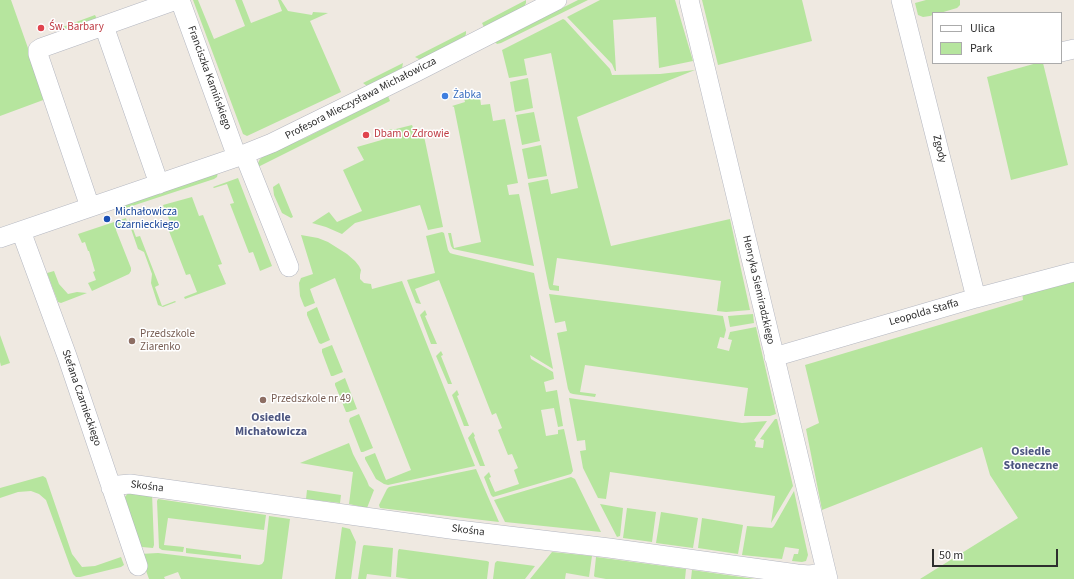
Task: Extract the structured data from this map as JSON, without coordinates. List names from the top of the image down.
{
  "streets": {
    "street": [
      "Franciszka Kamińskiego",
      "Profesora Mieczysława Michałowicza",
      "Zgody",
      "Henryka Siemiradzkiego",
      "Leopolda Staffa",
      "Stefana Czarnieckiego",
      "Skośna"
    ]
  },
  "crossings": [
    ["Franciszka Kamińskiego", "Profesora Mieczysława Michałowicza"],
    ["Profesora Mieczysława Michałowicza", "Stefana Czarnieckiego"],
    ["Zgody", "Leopolda Staffa"],
    ["Henryka Siemiradzkiego", "Leopolda Staffa"],
    ["Henryka Siemiradzkiego", "Skośna"],
    ["Stefana Czarnieckiego", "Skośna"]
  ],
  "districts": ["Osiedle Michałowicza", "Osiedle Słoneczne"],
  "places": [
    "Św. Barbary",
    "Żabka",
    "Dbam o Zdrowie",
    "Michałowicza Czarnieckiego",
    "Przedszkole Ziarenko",
    "Przedszkole nr 49"
  ],
  "legend": ["Ulica", "Park"],
  "scale_bar": "50 m"
}
